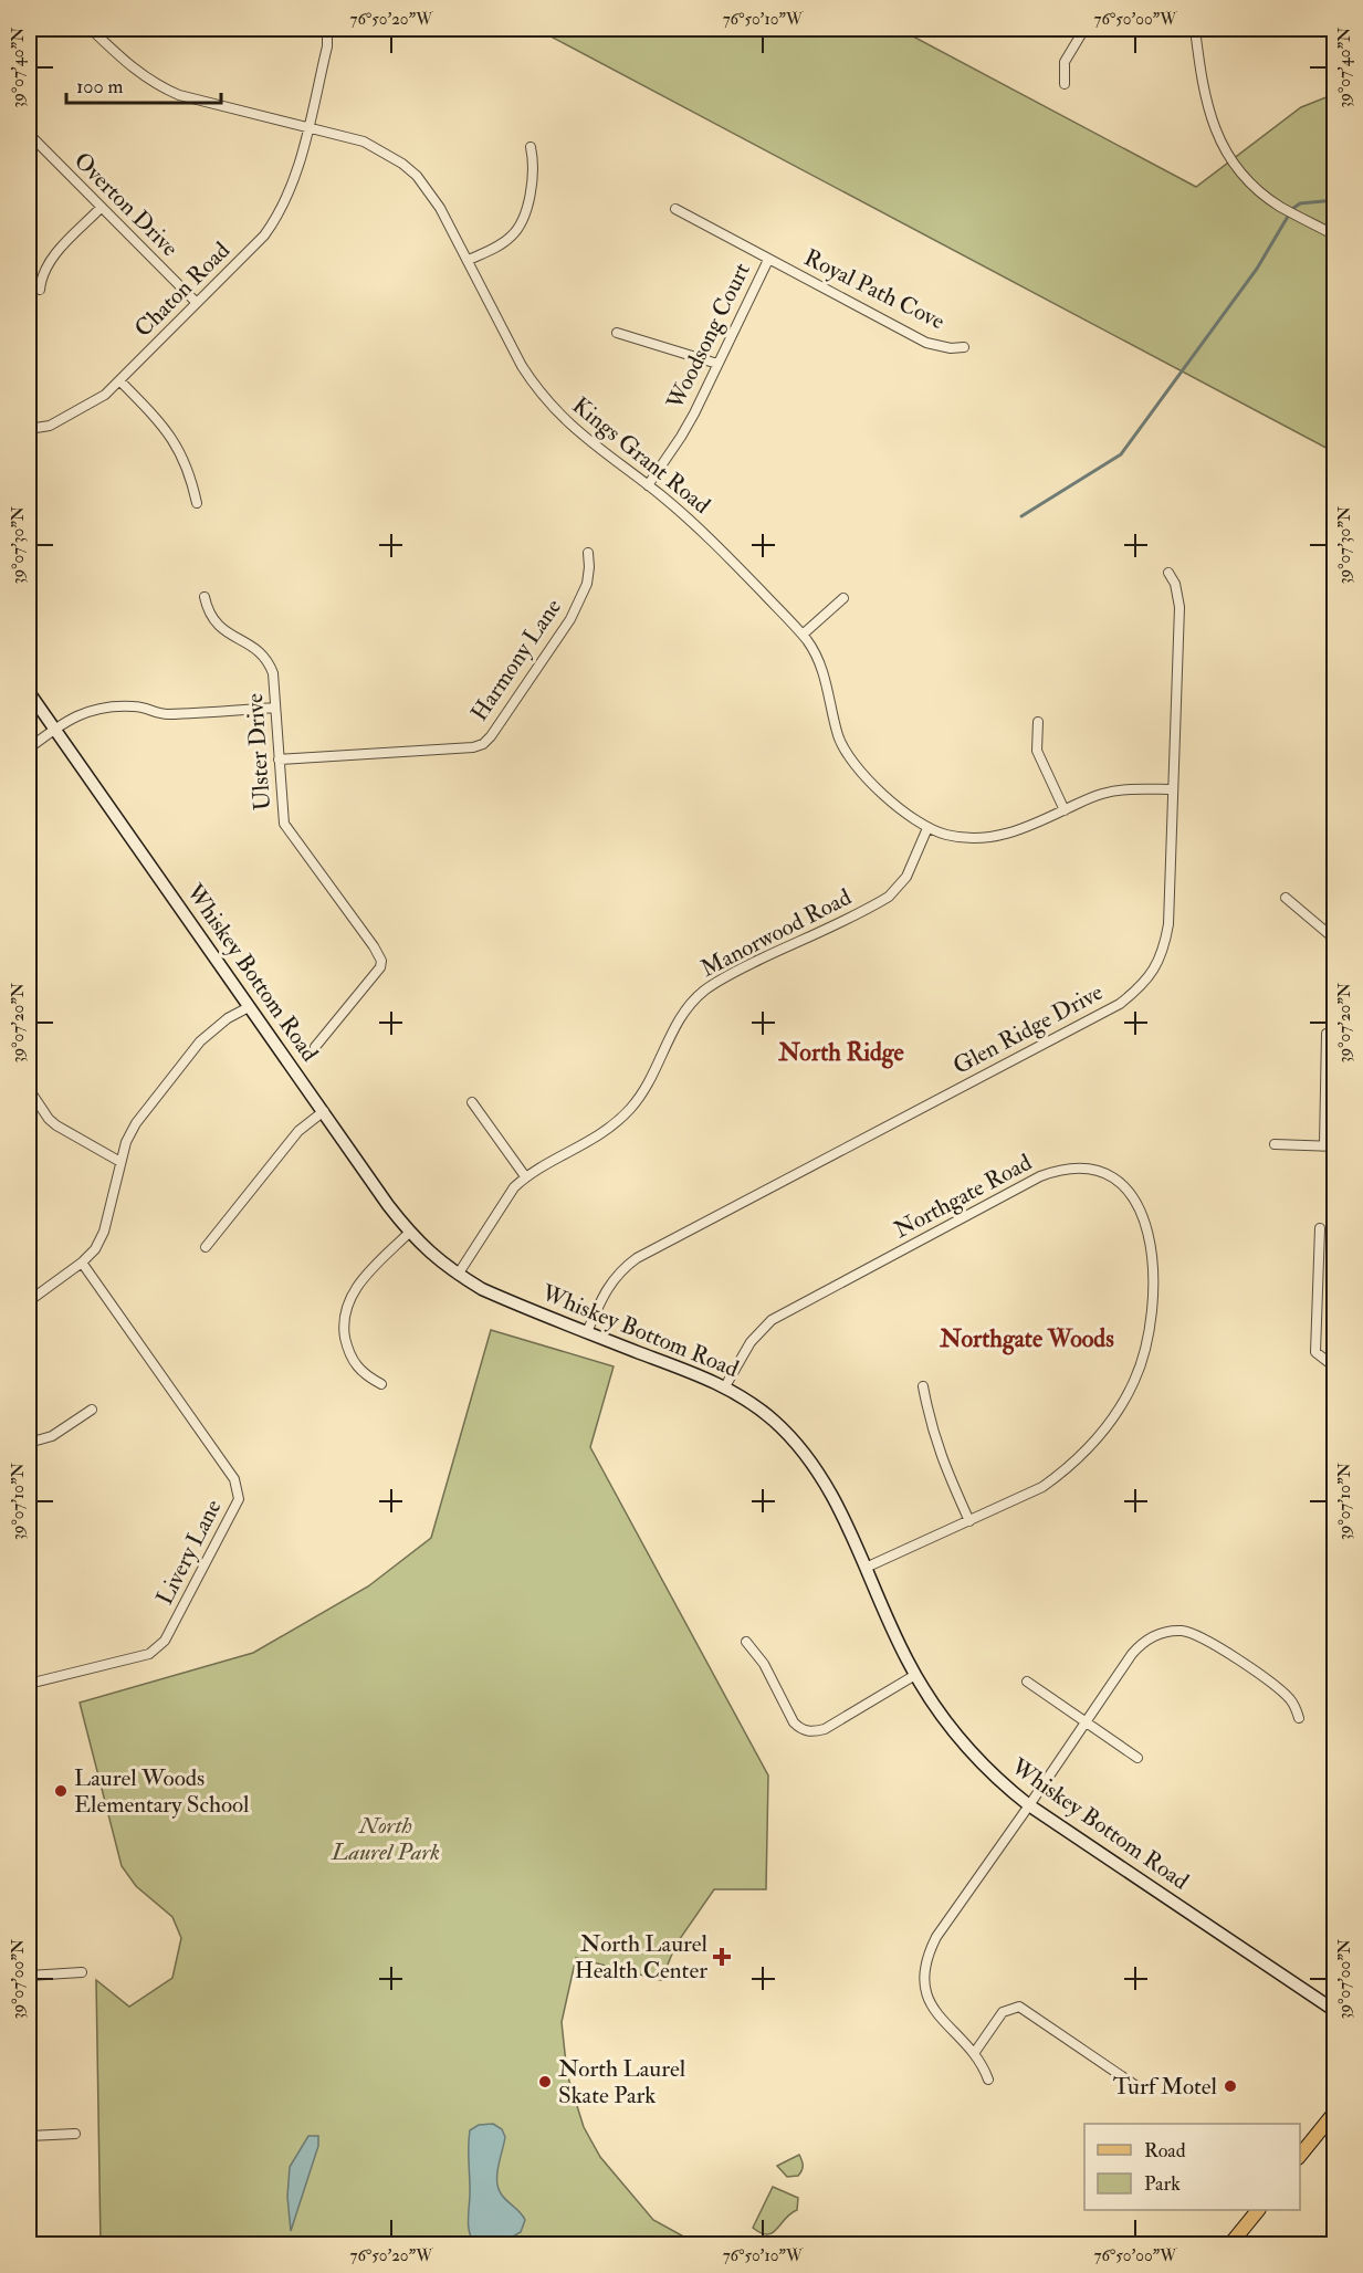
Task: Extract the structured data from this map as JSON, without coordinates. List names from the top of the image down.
{
  "streets": {
    "street": [
      "Overton Drive",
      "Chaton Road",
      "Royal Path Cove",
      "Woodsong Court",
      "Kings Grant Road",
      "Harmony Lane",
      "Ulster Drive",
      "Manorwood Road",
      "Whiskey Bottom Road",
      "Glen Ridge Drive",
      "Northgate Road",
      "Livery Lane"
    ]
  },
  "crossings": [
    ["Overton Drive", "Chaton Road"],
    ["Chaton Road", "Kings Grant Road"],
    ["Royal Path Cove", "Woodsong Court"],
    ["Woodsong Court", "Kings Grant Road"],
    ["Kings Grant Road", "Manorwood Road"],
    ["Kings Grant Road", "Glen Ridge Drive"],
    ["Harmony Lane", "Ulster Drive"],
    ["Manorwood Road", "Whiskey Bottom Road"],
    ["Whiskey Bottom Road", "Glen Ridge Drive"],
    ["Whiskey Bottom Road", "Northgate Road"]
  ],
  "districts": ["North Ridge", "Northgate Woods"],
  "parks": ["North Laurel Park"],
  "places": {
    "other": ["Laurel Woods Elementary School", "North Laurel Skate Park", "Turf Motel"],
    "health": ["North Laurel Health Center"]
  },
  "legend": ["Road", "Park"],
  "scale_bar": "100 m",
  "coordinates": [
    "76°50'20\"W",
    "76°50'10\"W",
    "76°50'00\"W",
    "39°07'40\"N",
    "39°07'30\"N",
    "39°07'20\"N",
    "39°07'10\"N",
    "39°07'00\"N"
  ]
}
